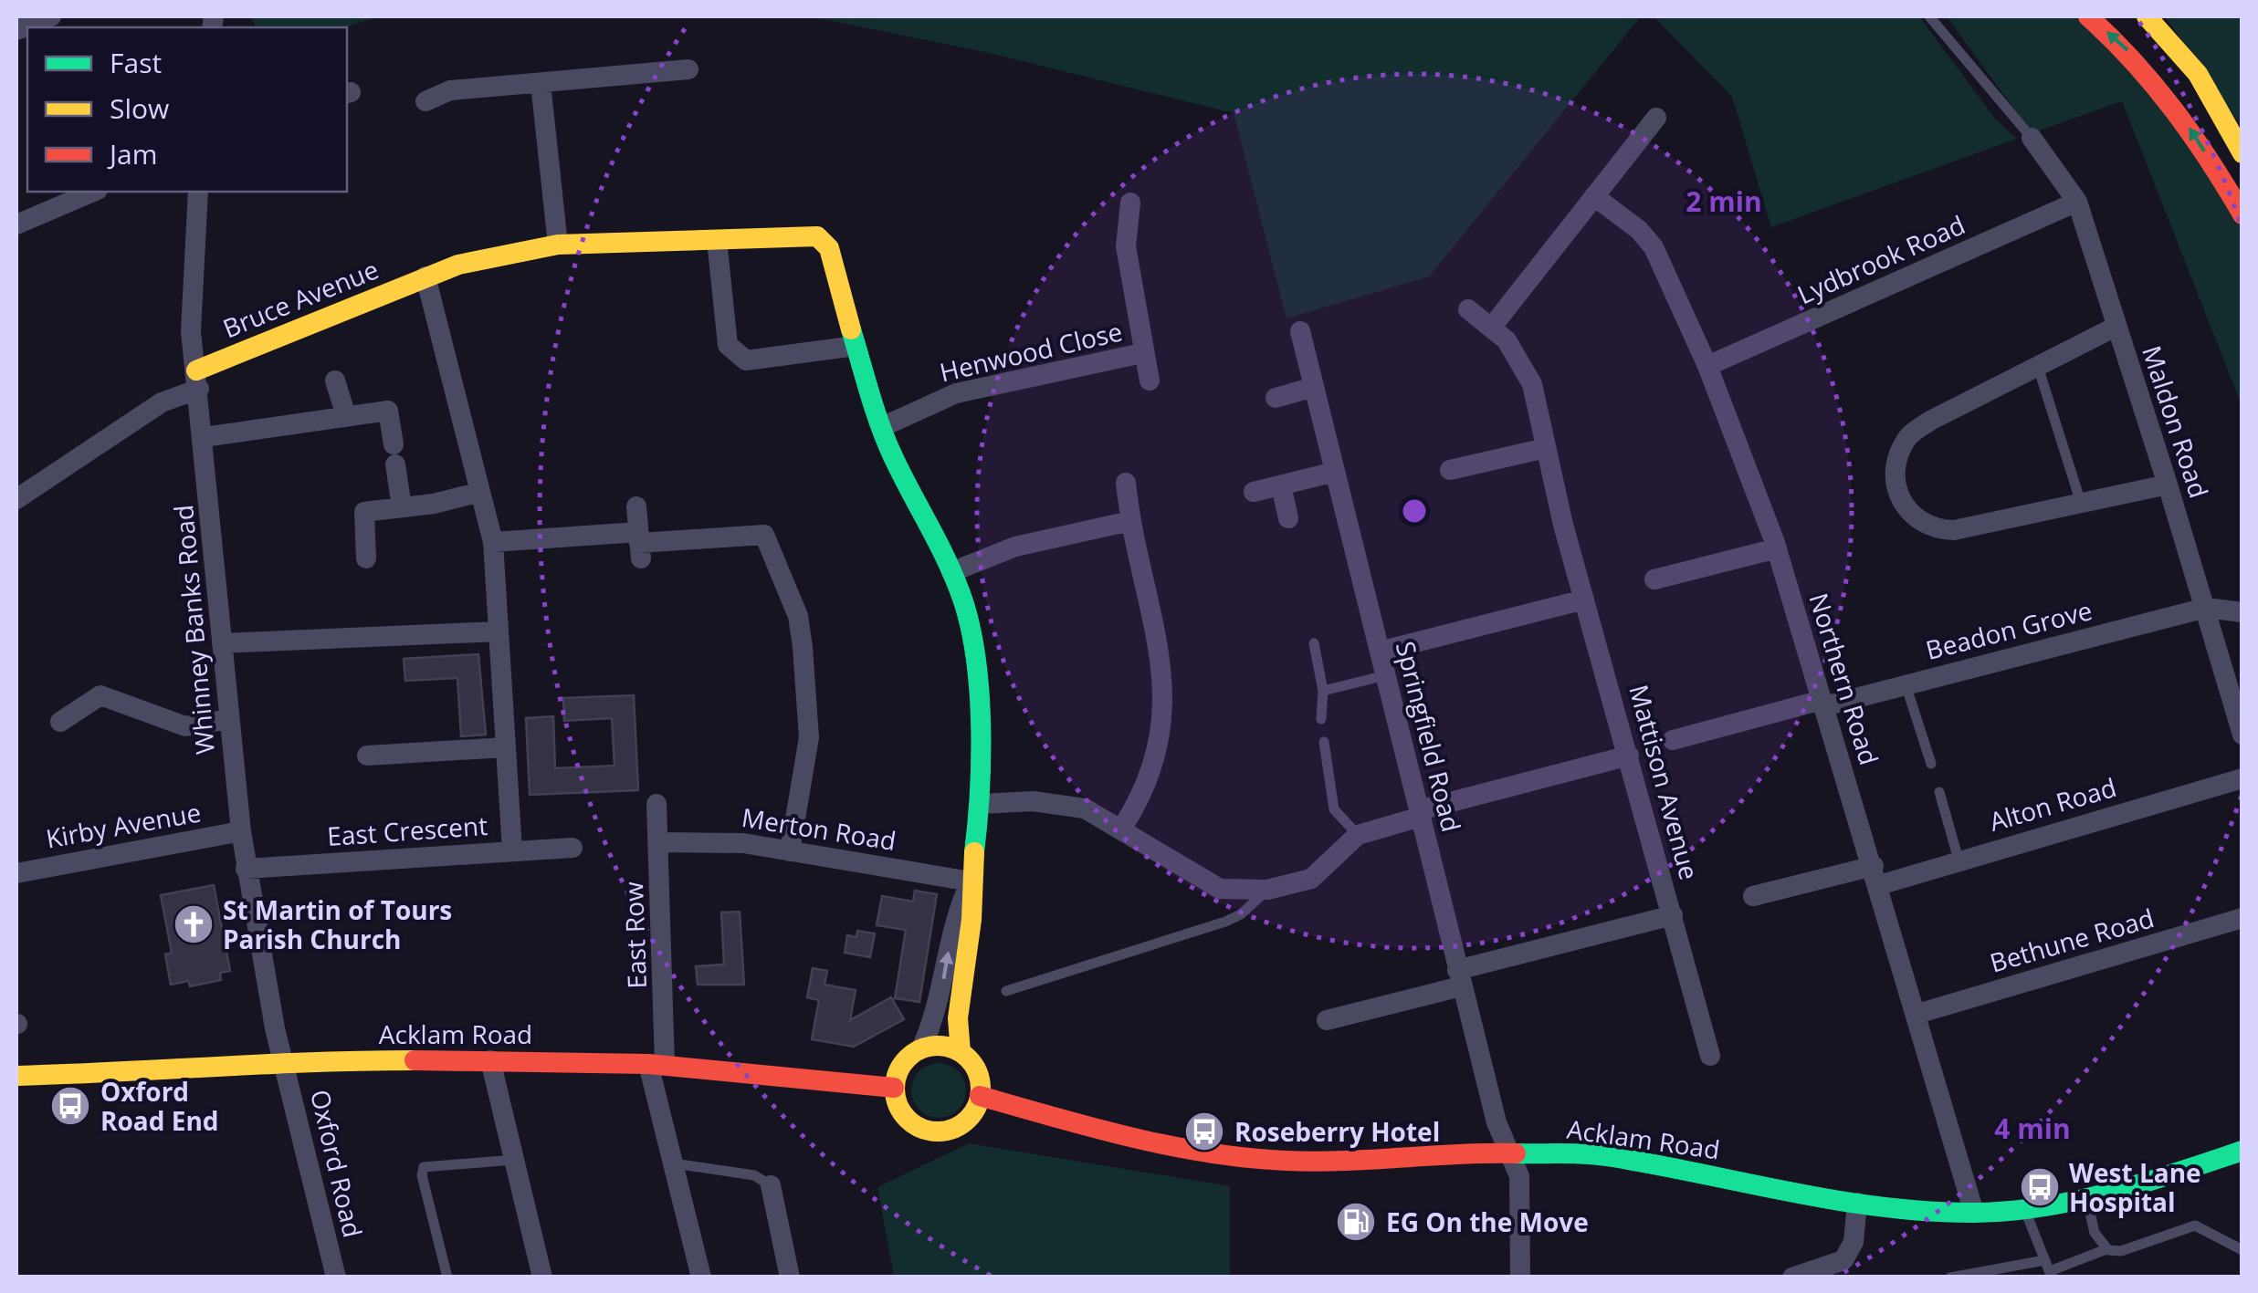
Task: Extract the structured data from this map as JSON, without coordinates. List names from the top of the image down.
{
  "streets": {
    "main road": ["Bruce Avenue", "Acklam Road"],
    "street": [
      "Lydbrook Road",
      "Henwood Close",
      "Maldon Road",
      "Whinney Banks Road",
      "Beadon Grove",
      "Northern Road",
      "Springfield Road",
      "Mattison Avenue",
      "Alton Road",
      "Kirby Avenue",
      "Merton Road",
      "East Crescent",
      "East Row",
      "Bethune Road",
      "Oxford Road"
    ]
  },
  "crossings": [
    ["Lydbrook Road", "Maldon Road"],
    ["Lydbrook Road", "Northern Road"],
    ["Bruce Avenue", "Henwood Close"],
    ["Bruce Avenue", "Whinney Banks Road"],
    ["Bruce Avenue", "Merton Road"],
    ["Bruce Avenue", "Acklam Road"],
    ["Maldon Road", "Beadon Grove"],
    ["Whinney Banks Road", "Kirby Avenue"],
    ["Whinney Banks Road", "East Crescent"],
    ["Whinney Banks Road", "Acklam Road"],
    ["Whinney Banks Road", "Oxford Road"],
    ["Beadon Grove", "Northern Road"],
    ["Northern Road", "Alton Road"],
    ["Northern Road", "Bethune Road"],
    ["Northern Road", "Acklam Road"],
    ["Springfield Road", "Acklam Road"],
    ["Merton Road", "East Row"],
    ["East Row", "Acklam Road"],
    ["Acklam Road", "Oxford Road"]
  ],
  "places": {
    "church": ["St Martin of Tours Parish Church"],
    "bus stop": ["Oxford Road End", "Roseberry Hotel", "West Lane Hospital"],
    "fuel station": ["EG On the Move"]
  },
  "legend": ["Fast", "Slow", "Jam"],
  "rings": ["2 min", "4 min"]
}
